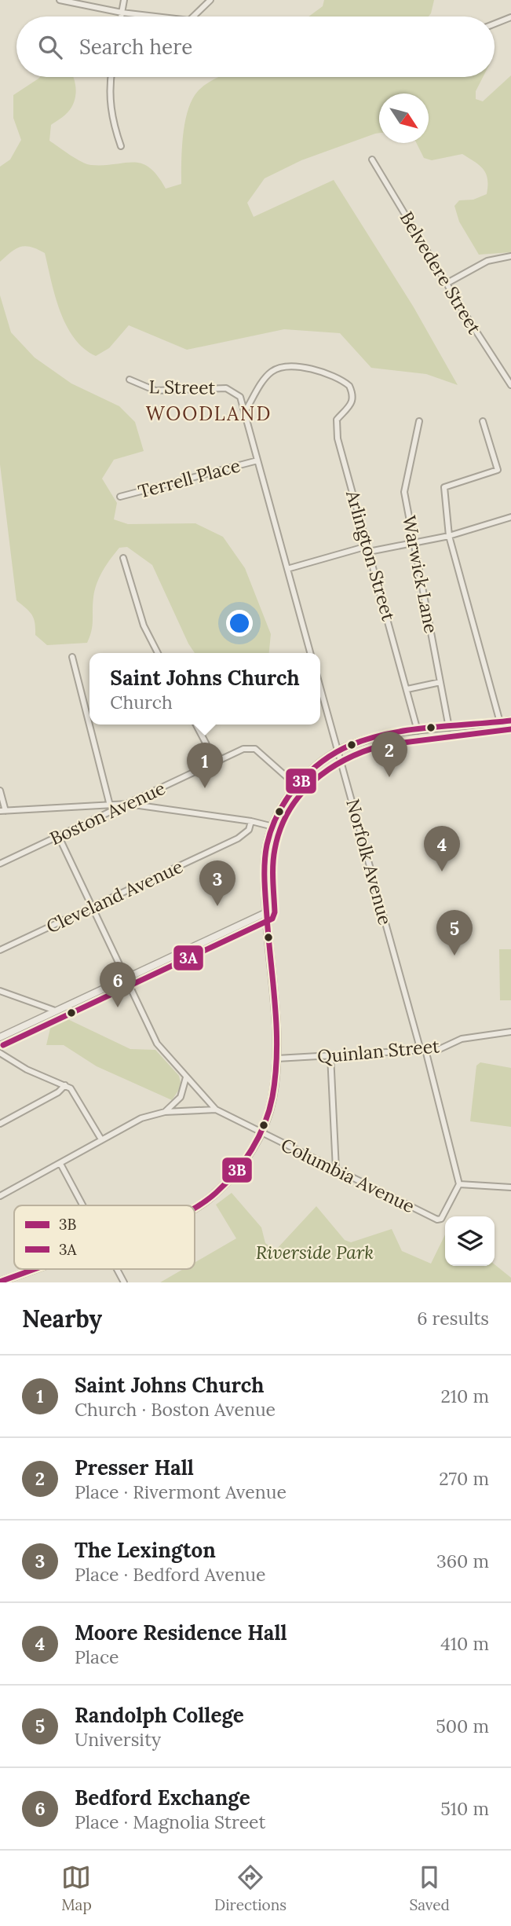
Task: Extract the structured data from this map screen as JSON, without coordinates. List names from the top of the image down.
{
  "streets": {
    "street": [
      "Belvedere Street",
      "L Street",
      "Terrell Place",
      "Arlington Street",
      "Warwick Lane",
      "Boston Avenue",
      "Norfolk Avenue",
      "Cleveland Avenue",
      "Quinlan Street",
      "Columbia Avenue"
    ]
  },
  "crossings": [
    ["L Street", "Arlington Street"],
    ["Norfolk Avenue", "Quinlan Street"],
    ["Norfolk Avenue", "Columbia Avenue"]
  ],
  "districts": ["WOODLAND"],
  "parks": ["Riverside Park"],
  "lines": ["transit line 3B", "transit line 3A"],
  "legend": ["3B", "3A"],
  "north": "bottom right",
  "page": {
    "search": "Search here",
    "popup": ["Saint Johns Church", "Church"],
    "pins": [
      "2",
      "1",
      "4",
      "3",
      "5",
      "6"
    ],
    "heading": ["Nearby", "6 results"],
    "list": [
      {
        "mark": "1",
        "name": "Saint Johns Church",
        "note": "Church · Boston Avenue",
        "value": "210 m"
      },
      {
        "mark": "2",
        "name": "Presser Hall",
        "note": "Place · Rivermont Avenue",
        "value": "270 m"
      },
      {
        "mark": "3",
        "name": "The Lexington",
        "note": "Place · Bedford Avenue",
        "value": "360 m"
      },
      {
        "mark": "4",
        "name": "Moore Residence Hall",
        "note": "Place",
        "value": "410 m"
      },
      {
        "mark": "5",
        "name": "Randolph College",
        "note": "University",
        "value": "500 m"
      },
      {
        "mark": "6",
        "name": "Bedford Exchange",
        "note": "Place · Magnolia Street",
        "value": "510 m"
      }
    ],
    "nav": ["Map", "Directions", "Saved"]
  }
}
